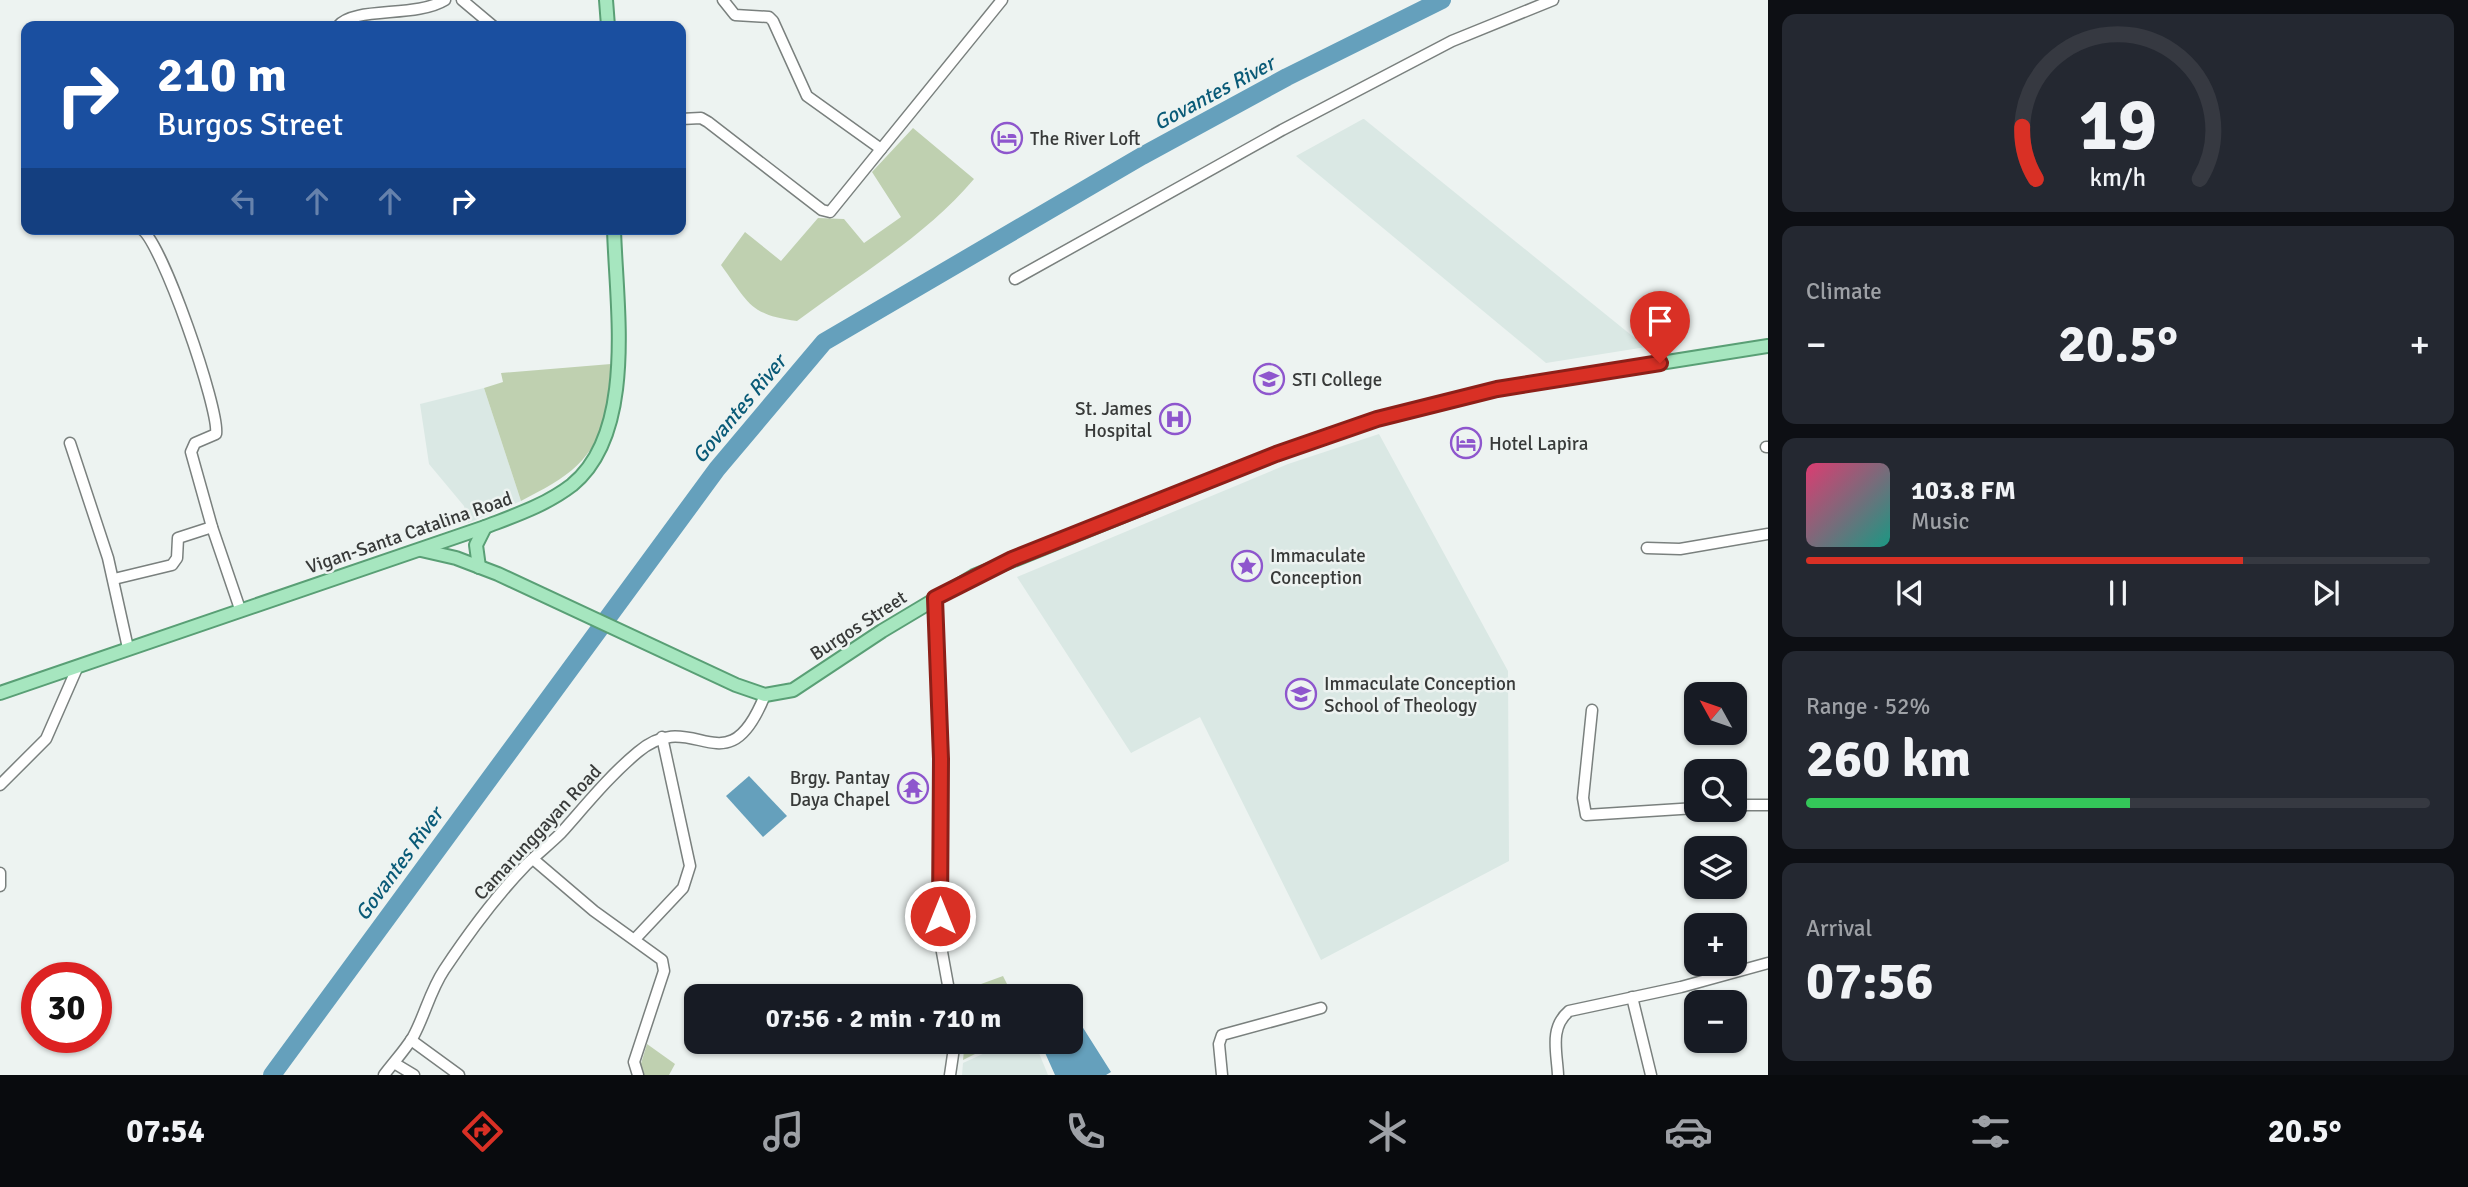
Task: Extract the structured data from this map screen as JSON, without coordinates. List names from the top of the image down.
{
  "streets": {
    "main road": ["Vigan-Santa Catalina Road", "Burgos Street"],
    "street": ["Camarunggayan Road"]
  },
  "water": ["Govantes River"],
  "places": {
    "hotel": ["The River Loft", "Hotel Lapira"],
    "school or university": ["STI College", "Immaculate Conception School of Theology"],
    "hospital": ["St. James Hospital"],
    "place": ["Immaculate Conception"],
    "temple": ["Brgy. Pantay Daya Chapel"]
  },
  "north": "top left",
  "page": {
    "turn": ["210 m", "Burgos Street"],
    "tile": [
      "Climate",
      ["Range · 52%", "260 km"],
      ["Arrival", "07:56"]
    ],
    "heat": ["−", "20.5°", "+"],
    "song": ["103.8 FM", "Music"],
    "map_buttons": ["+", "−"],
    "limit": "30",
    "trip": "07:56 · 2 min · 710 m",
    "tabs": ["07:54", "20.5°"],
    "gauge": ["19", "km/h"]
  }
}
